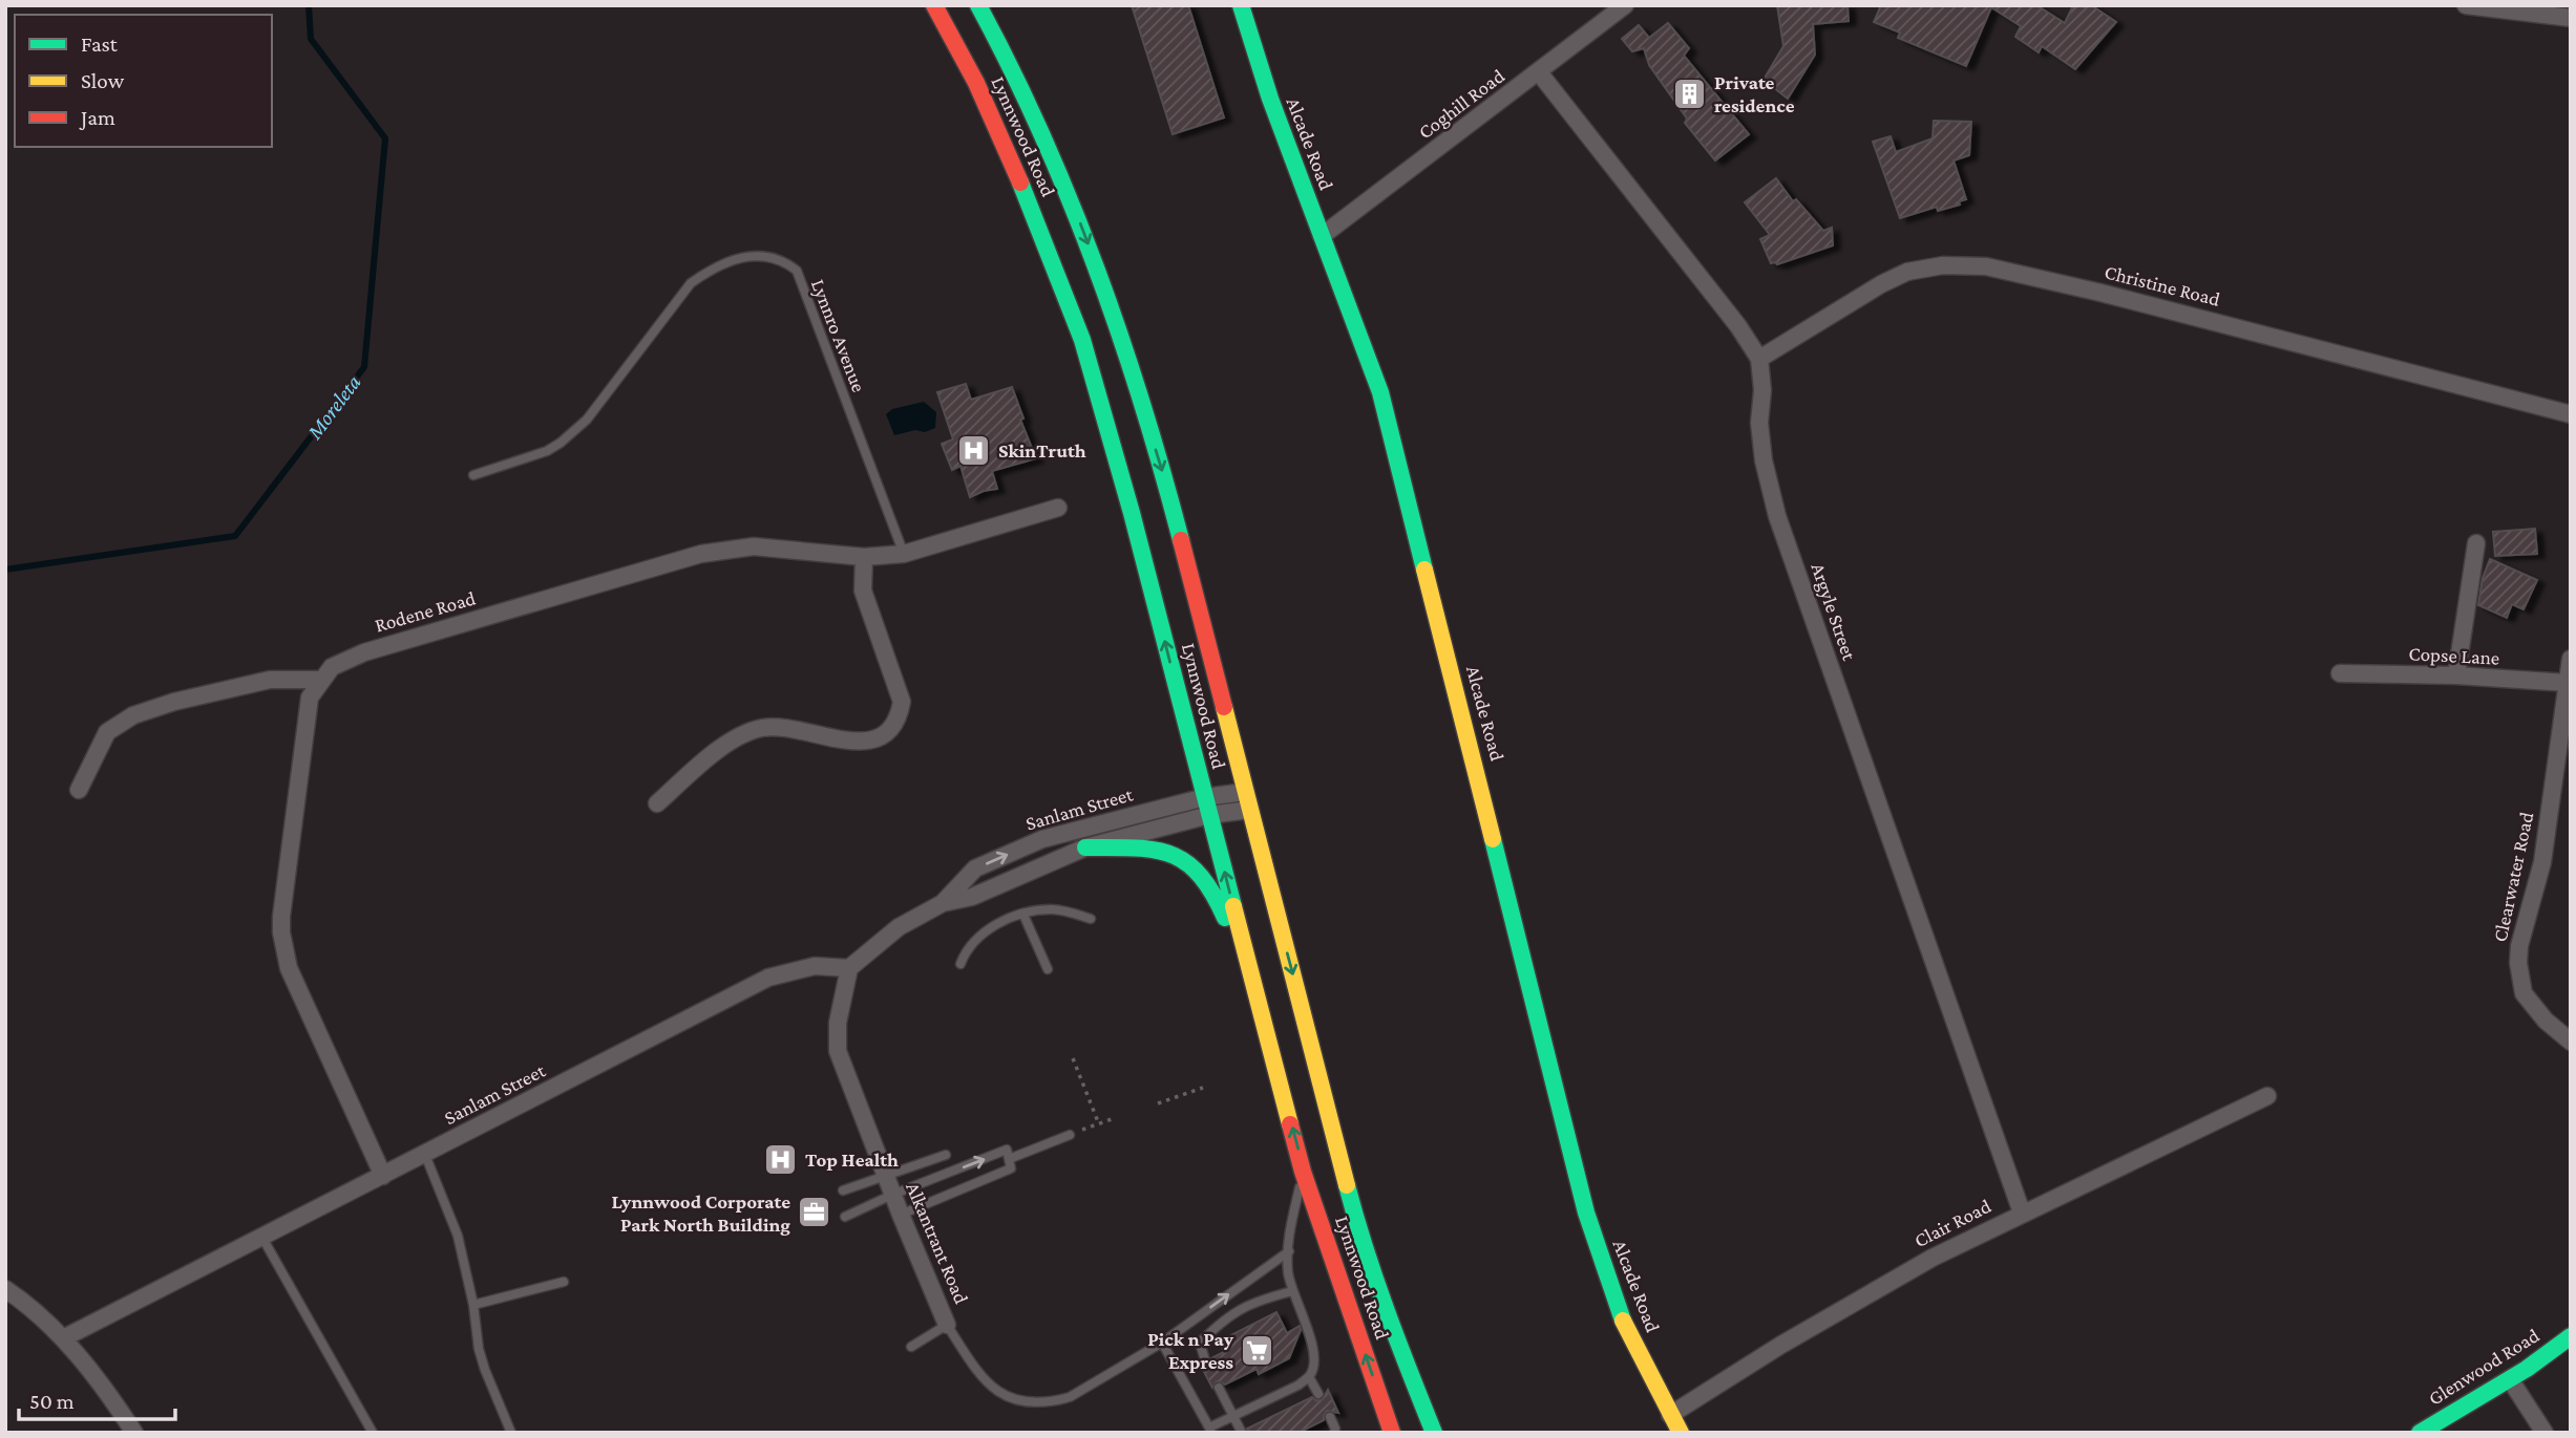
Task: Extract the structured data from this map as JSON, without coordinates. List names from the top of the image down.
{
  "streets": {
    "main road": ["Lynnwood Road", "Alcade Road", "Glenwood Road"],
    "street": [
      "Coghill Road",
      "Christine Road",
      "Rodene Road",
      "Argyle Street",
      "Copse Lane",
      "Sanlam Street",
      "Clearwater Road",
      "Clair Road",
      "Alkantrant Road"
    ],
    "lane": ["Lynnro Avenue"]
  },
  "crossings": [
    ["Coghill Road", "Alcade Road"],
    ["Coghill Road", "Argyle Street"],
    ["Lynnwood Road", "Sanlam Street"],
    ["Alcade Road", "Clair Road"],
    ["Christine Road", "Argyle Street"],
    ["Lynnro Avenue", "Rodene Road"],
    ["Argyle Street", "Clair Road"],
    ["Copse Lane", "Clearwater Road"],
    ["Sanlam Street", "Alkantrant Road"]
  ],
  "water": ["Moreleta"],
  "places": {
    "building": ["Private residence"],
    "hospital": ["SkinTruth", "Top Health"],
    "office": ["Lynnwood Corporate Park North Building"],
    "supermarket": ["Pick n Pay Express"]
  },
  "legend": ["Fast", "Slow", "Jam"],
  "scale_bar": "50 m"
}
